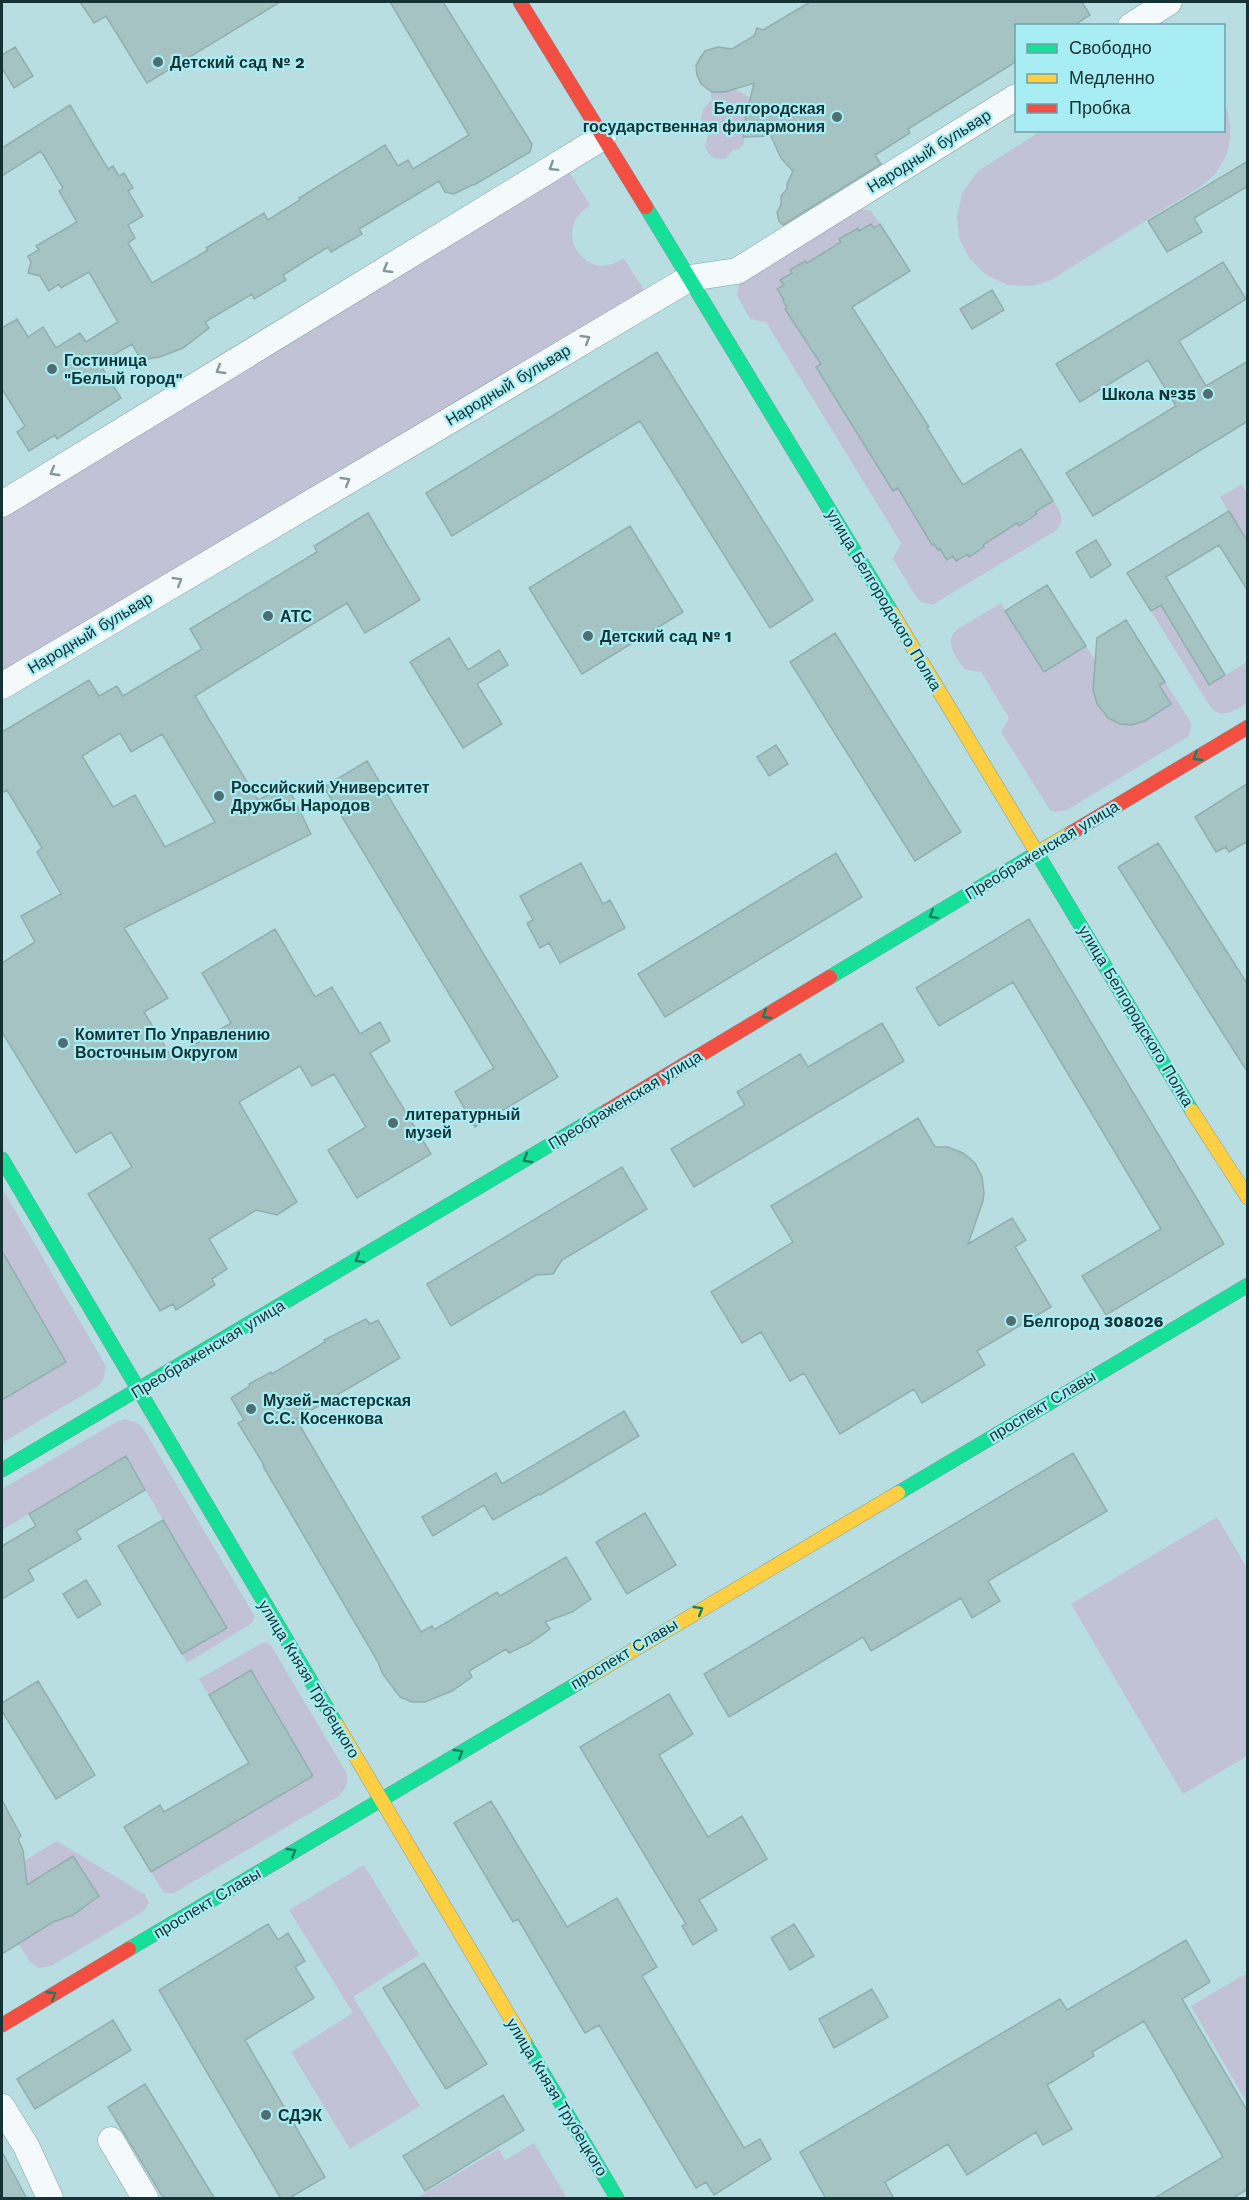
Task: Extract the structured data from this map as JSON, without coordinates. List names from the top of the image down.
{
  "streets": {
    "main road": [
      "улица Белгородского Полка",
      "Преображенская улица",
      "проспект Славы",
      "улица Князя Трубецкого"
    ],
    "street": ["Народный бульвар"]
  },
  "crossings": [
    ["Народный бульвар", "улица Белгородского Полка"],
    ["улица Белгородского Полка", "Преображенская улица"],
    ["Преображенская улица", "улица Князя Трубецкого"],
    ["проспект Славы", "улица Князя Трубецкого"]
  ],
  "one_way": ["Преображенская улица", "проспект Славы"],
  "places": [
    "Детский сад № 2",
    "Белгородская государственная филармония",
    "Гостиница \"Белый город\"",
    "Школа №35",
    "АТС",
    "Детский сад № 1",
    "Российский Университет Дружбы Народов",
    "Комитет По Управлению Восточным Округом",
    "литературный музей",
    "Белгород 308026",
    "Музей-мастерская С.С. Косенкова",
    "СДЭК"
  ],
  "legend": ["Свободно", "Медленно", "Пробка"]
}
